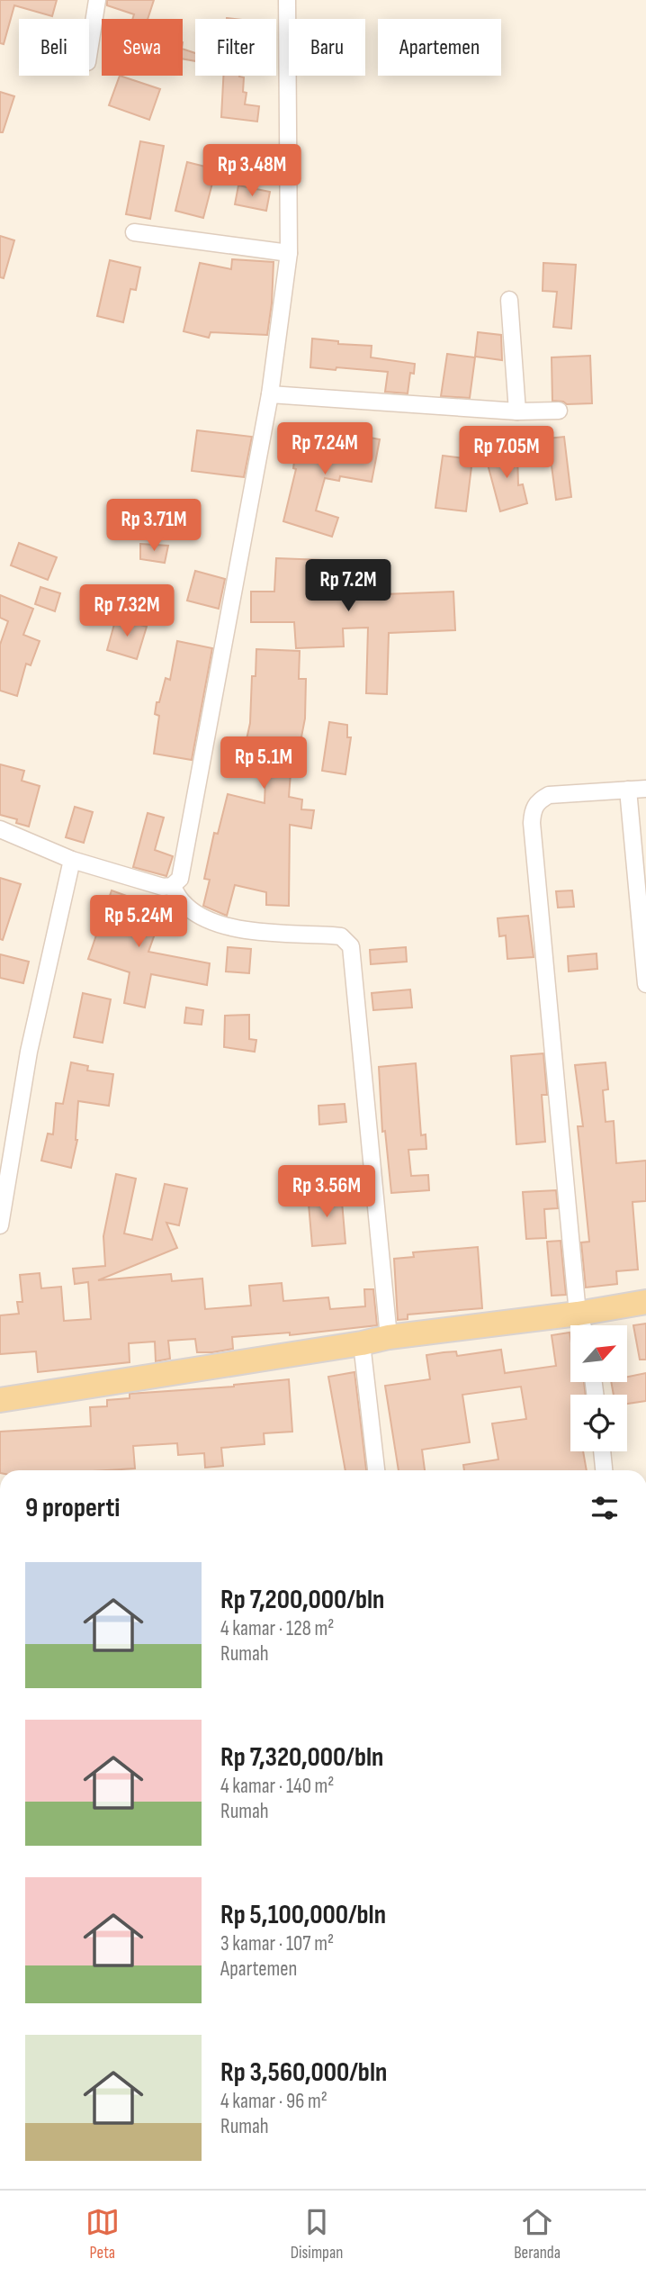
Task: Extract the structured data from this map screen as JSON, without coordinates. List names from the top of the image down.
{
  "north": "top right",
  "page": {
    "chip": [
      "Beli",
      "Sewa",
      "Filter",
      "Baru",
      "Apartemen"
    ],
    "price": [
      "Rp 3.48M",
      "Rp 7.24M",
      "Rp 7.05M",
      "Rp 3.71M",
      "Rp 7.2M",
      "Rp 7.32M",
      "Rp 5.1M",
      "Rp 5.24M",
      "Rp 3.56M"
    ],
    "heading": "9 properti",
    "list": [
      {
        "name": "Rp 7,200,000/bln",
        "note": "4 kamar · 128 m² · Rumah"
      },
      {
        "name": "Rp 7,320,000/bln",
        "note": "4 kamar · 140 m² · Rumah"
      },
      {
        "name": "Rp 5,100,000/bln",
        "note": "3 kamar · 107 m² · Apartemen"
      },
      {
        "name": "Rp 3,560,000/bln",
        "note": "4 kamar · 96 m² · Rumah"
      }
    ],
    "tabs": ["Peta", "Disimpan", "Beranda"]
  }
}
